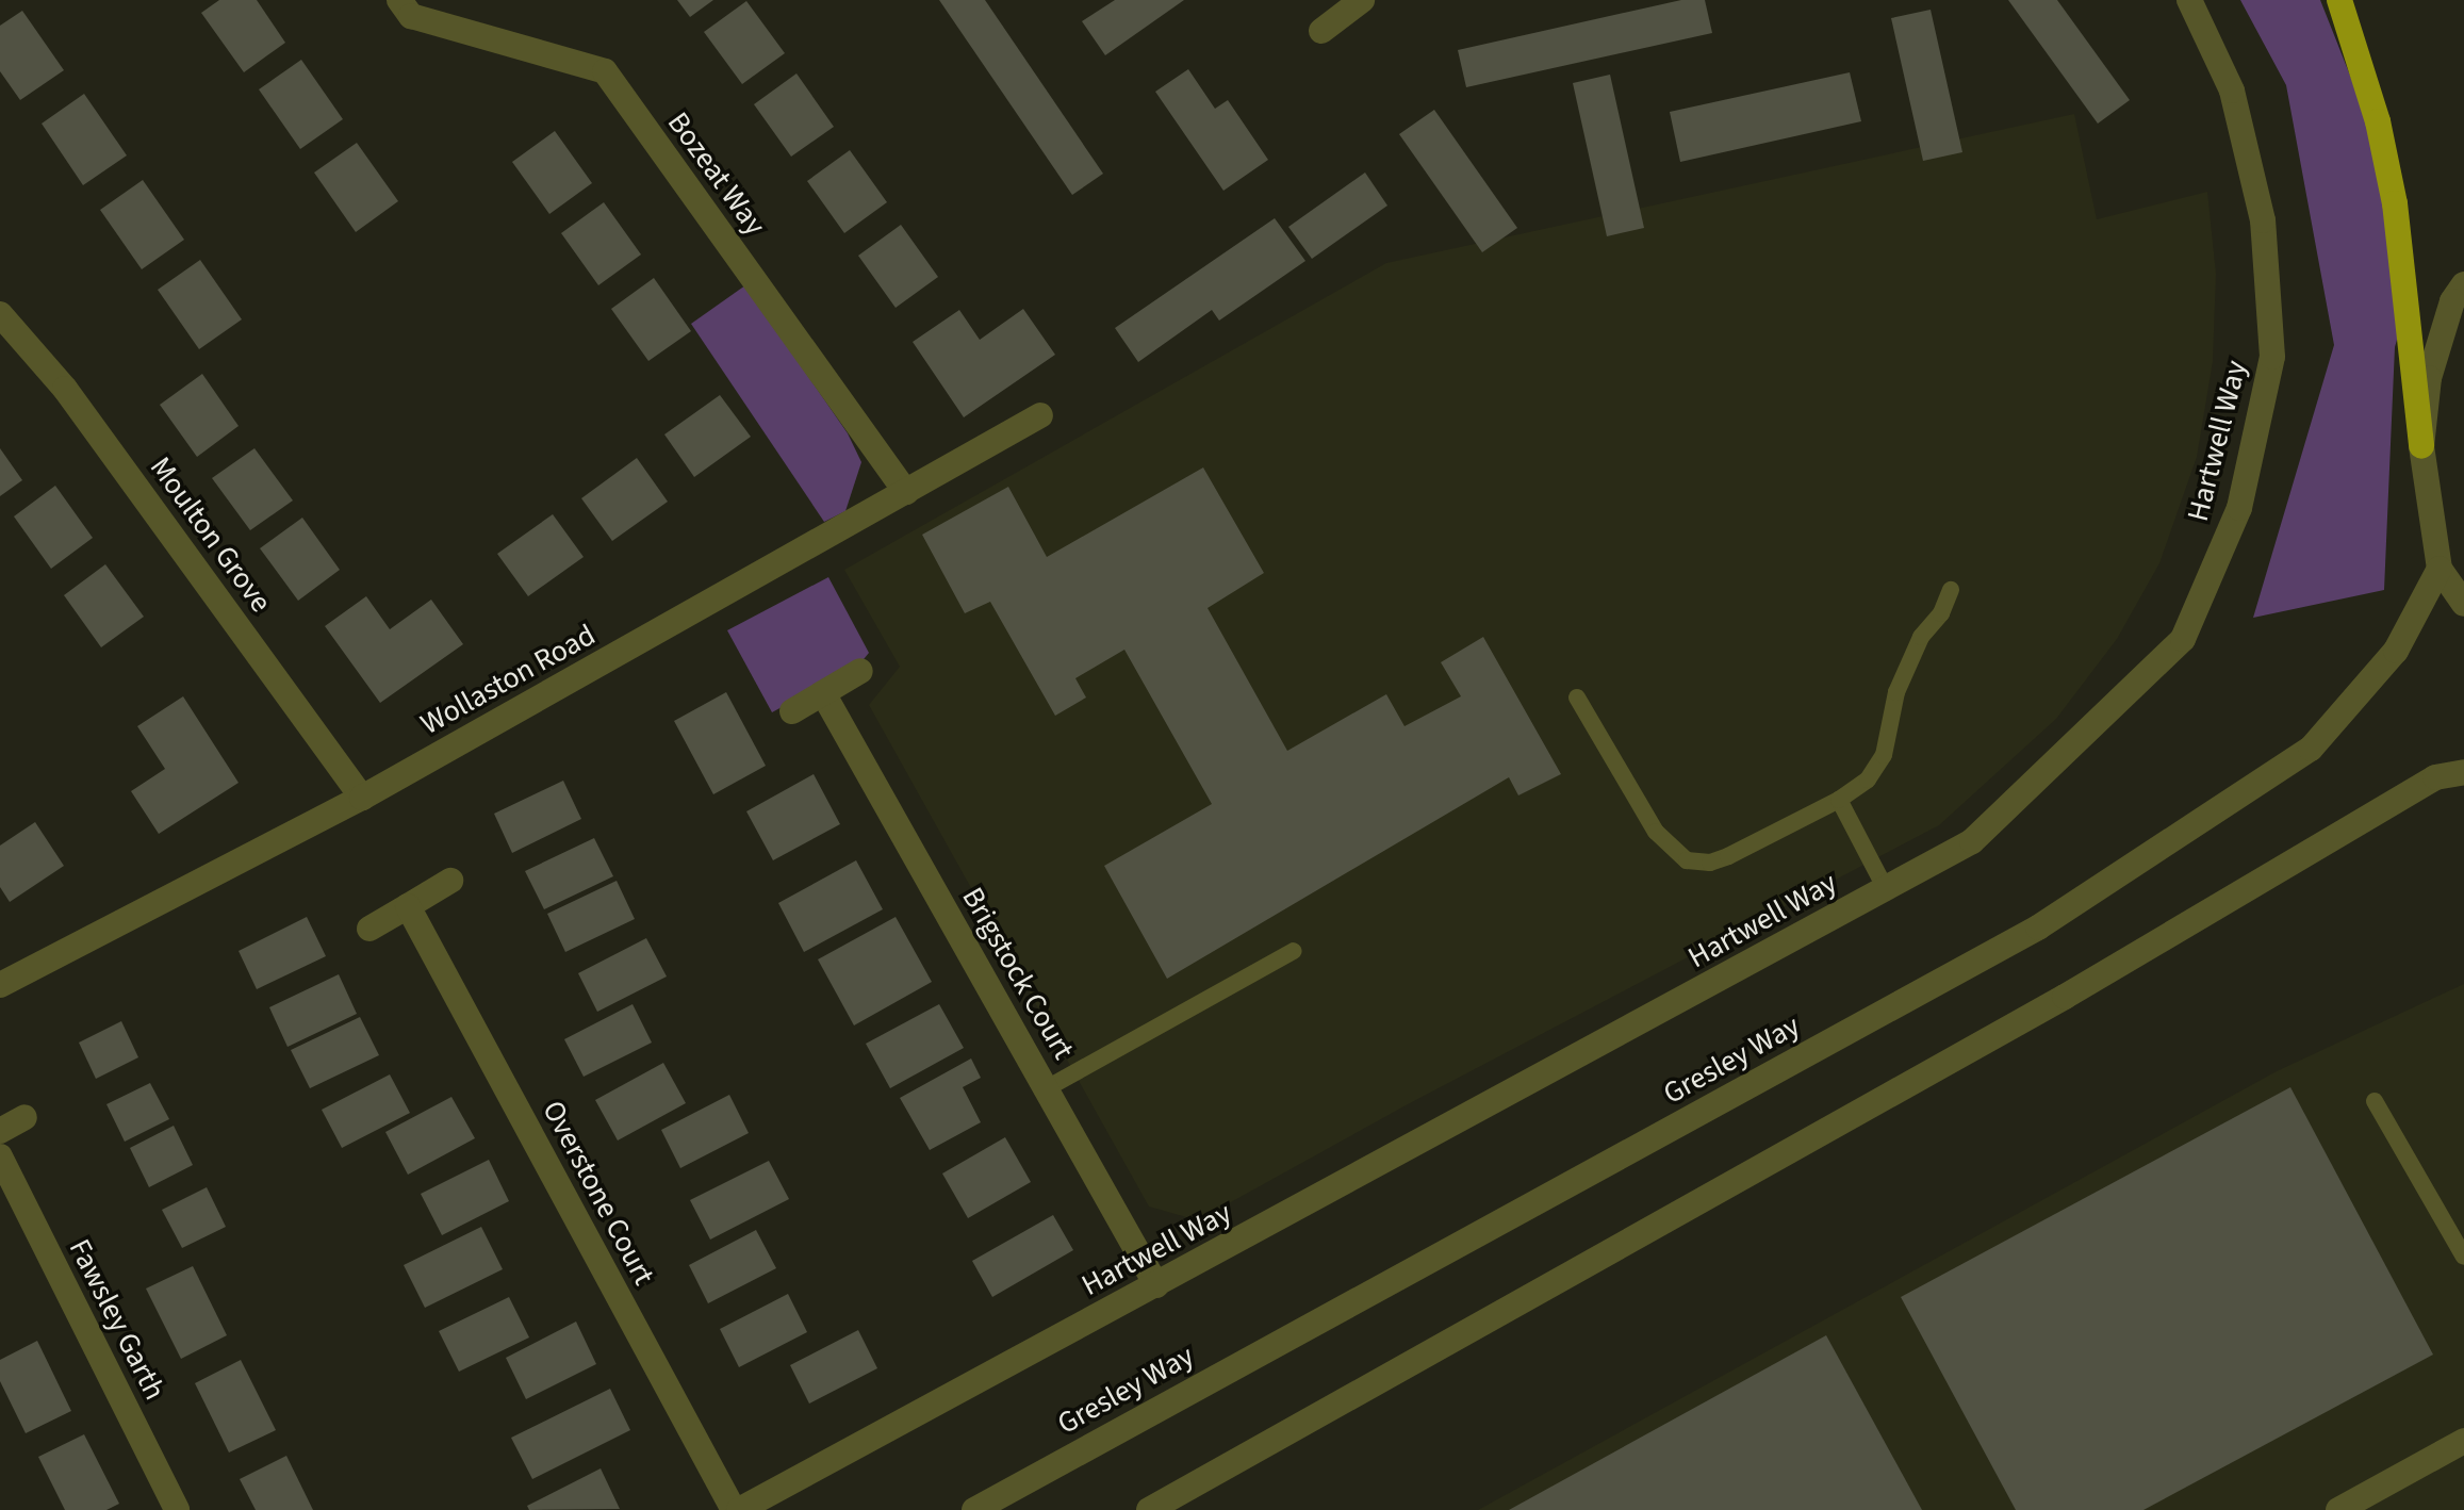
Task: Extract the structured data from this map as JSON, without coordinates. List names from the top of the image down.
{
  "streets": {
    "street": [
      "Bozeat Way",
      "Hartwell Way",
      "Moulton Grove",
      "Wollaston Road",
      "Brigstock Court",
      "Gresley Way",
      "Overstone Court",
      "Fawsley Garth"
    ]
  },
  "crossings": [
    ["Bozeat Way", "Wollaston Road"],
    ["Hartwell Way", "Brigstock Court"],
    ["Hartwell Way", "Overstone Court"],
    ["Moulton Grove", "Wollaston Road"]
  ]
}
